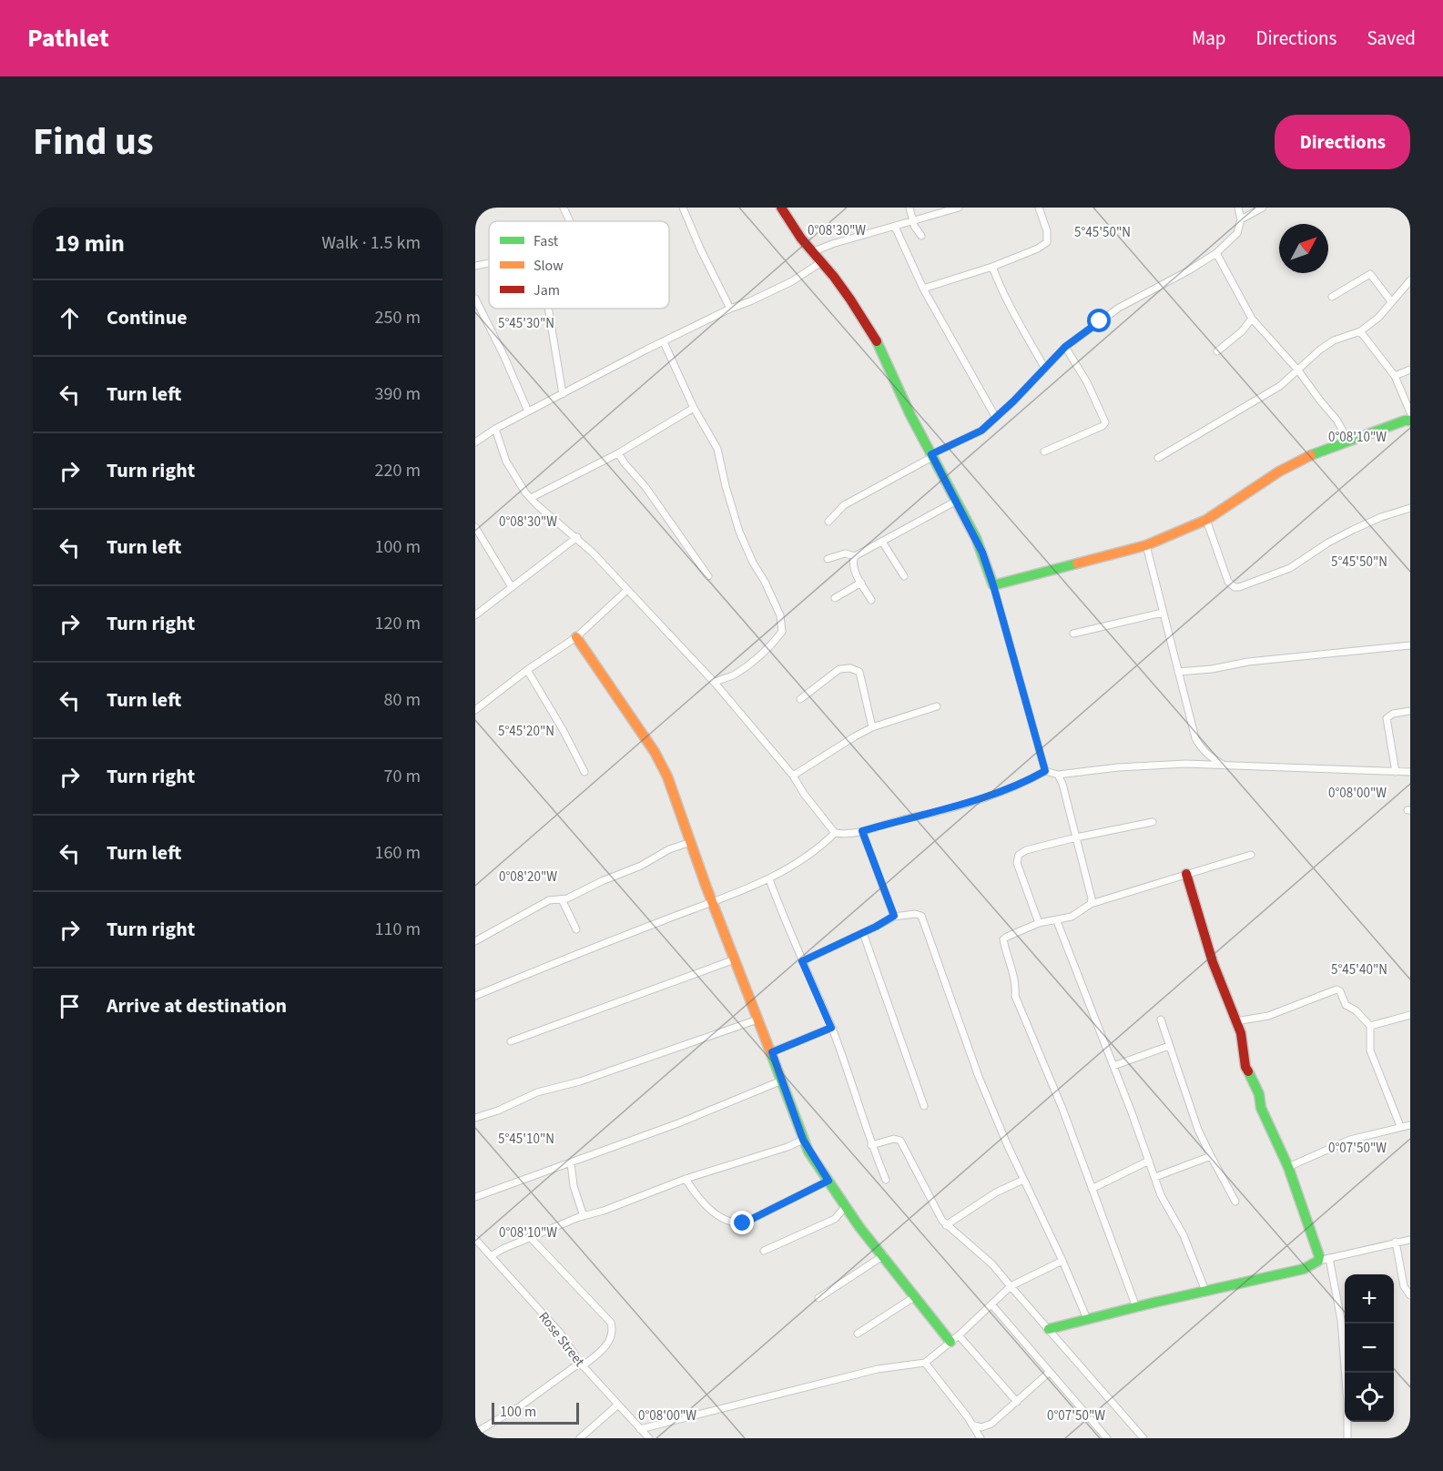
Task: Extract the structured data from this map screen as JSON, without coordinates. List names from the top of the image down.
{
  "streets": {
    "street": ["Rose Street"]
  },
  "legend": ["Fast", "Slow", "Jam"],
  "scale_bar": "100 m",
  "north": "top right",
  "page": {
    "header": "Pathlet",
    "nav": ["Map", "Directions", "Saved"],
    "title": "Find us",
    "buttons": "Directions",
    "heading": ["19 min", "Walk · 1.5 km"],
    "list": [
      ["Continue", "250 m"],
      ["Turn left", "390 m"],
      ["Turn right", "220 m"],
      ["Turn left", "100 m"],
      ["Turn right", "120 m"],
      ["Turn left", "80 m"],
      ["Turn right", "70 m"],
      ["Turn left", "160 m"],
      ["Turn right", "110 m"],
      "Arrive at destination"
    ],
    "map_buttons": ["+", "−"],
    "scale": "100 m"
  },
  "coordinates": [
    "0°08'30\"W",
    "5°45'50\"N",
    "5°45'30\"N",
    "0°08'10\"W",
    "5°45'20\"N",
    "0°08'00\"W",
    "0°08'20\"W",
    "5°45'40\"N",
    "5°45'10\"N",
    "0°07'50\"W"
  ]
}
